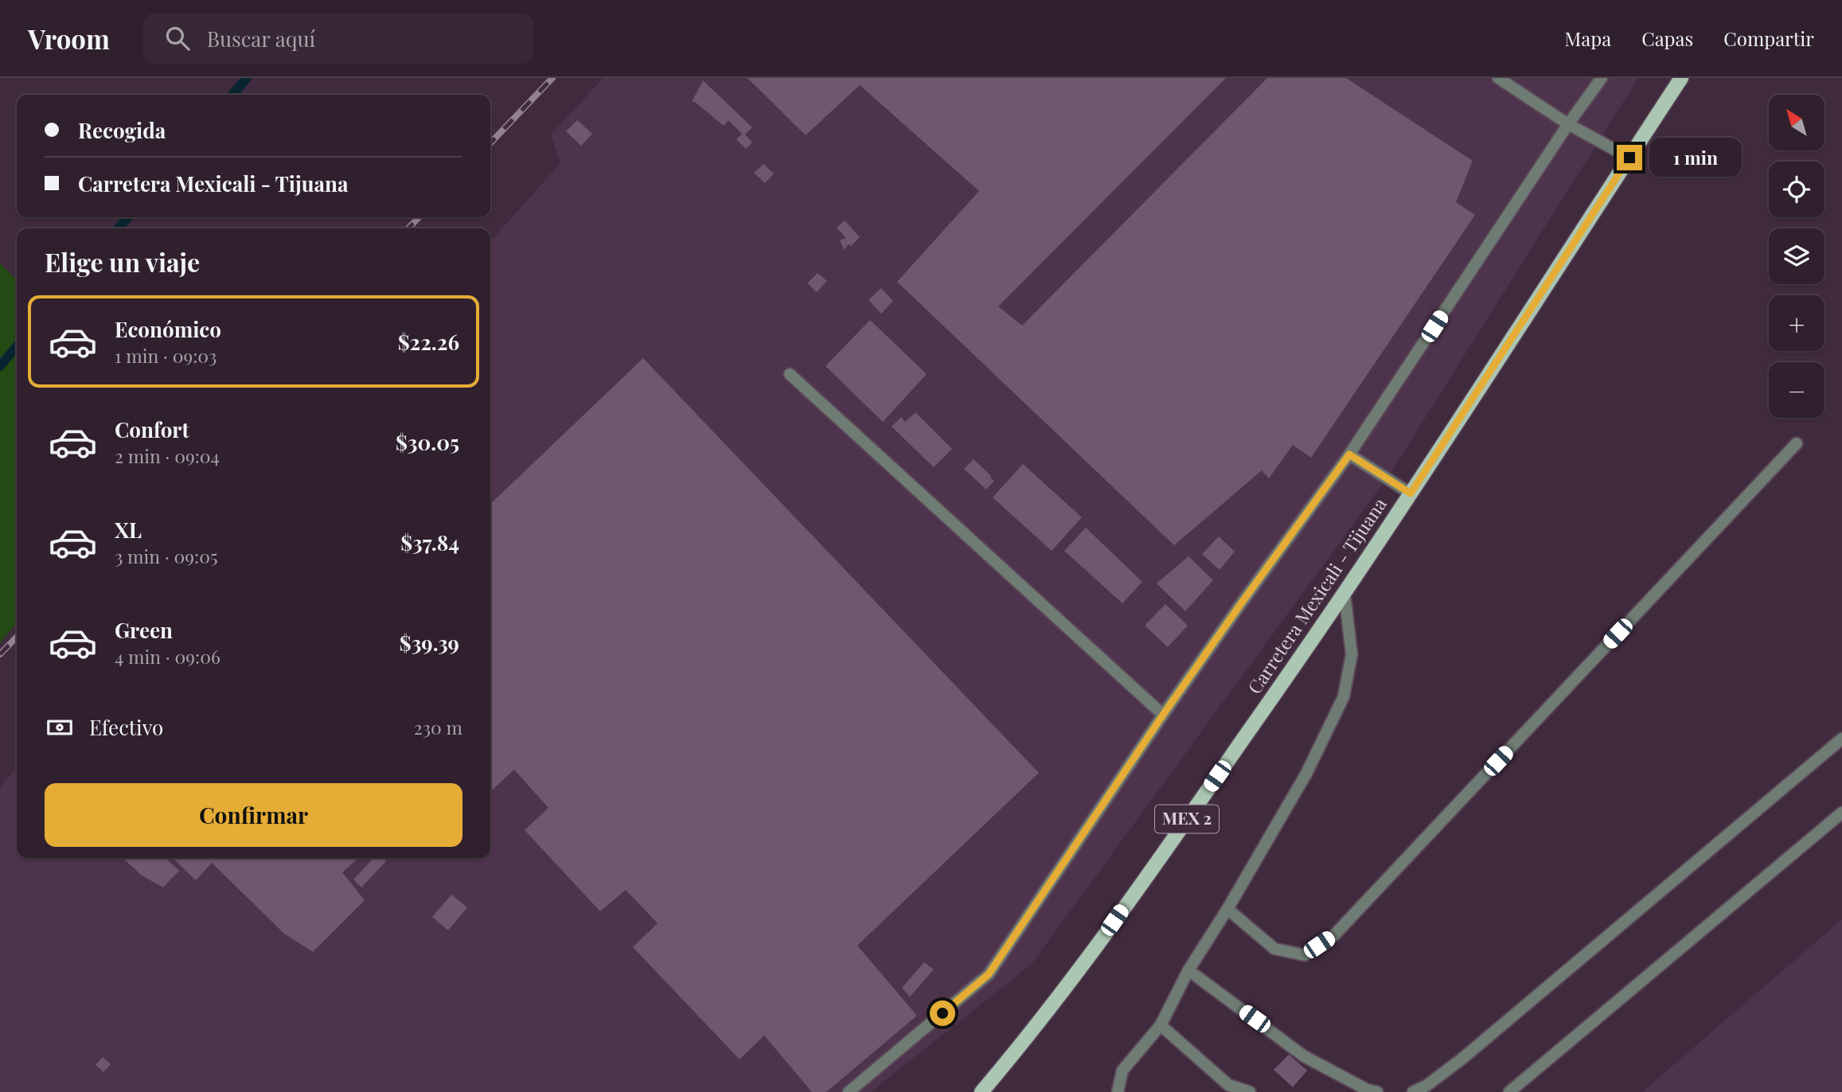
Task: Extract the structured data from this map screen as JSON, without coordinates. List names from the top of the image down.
{
  "streets": {
    "main road": ["Carretera Mexicali - Tijuana", "MEX 2"]
  },
  "north": "top left",
  "page": {
    "header": "Vroom",
    "search": "Buscar aquí",
    "nav": ["Mapa", "Capas", "Compartir"],
    "map_buttons": ["+", "−"],
    "banner": ["Recogida", "Carretera Mexicali - Tijuana"],
    "bubble": "1 min",
    "heading": "Elige un viaje",
    "list": [
      {
        "name": "Económico",
        "note": "1 min · 09:03",
        "value": "$22.26"
      },
      {
        "name": "Confort",
        "note": "2 min · 09:04",
        "value": "$30.05"
      },
      {
        "name": "XL",
        "note": "3 min · 09:05",
        "value": "$37.84"
      },
      {
        "name": "Green",
        "note": "4 min · 09:06",
        "value": "$39.39"
      }
    ],
    "pay": ["Efectivo", "230 m"],
    "buttons": "Confirmar"
  }
}
